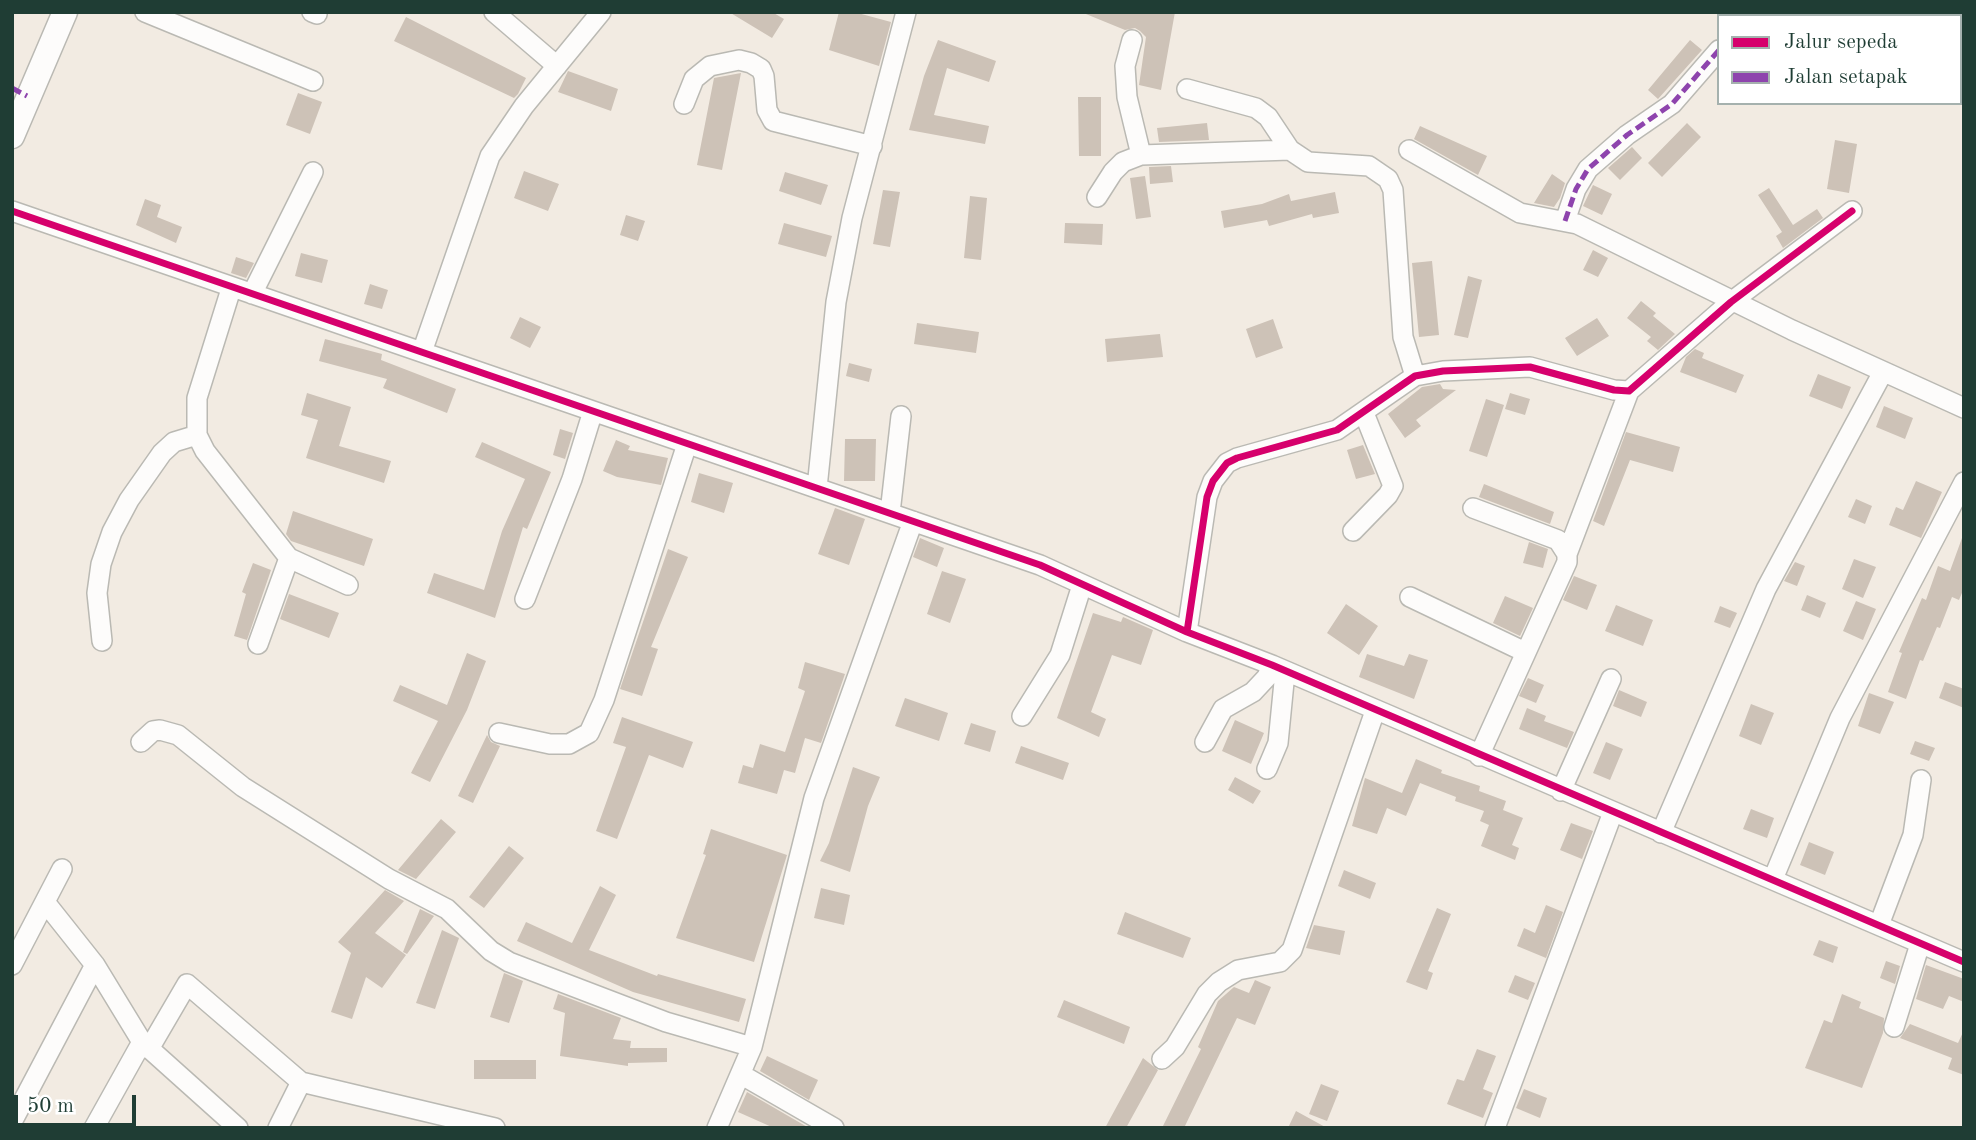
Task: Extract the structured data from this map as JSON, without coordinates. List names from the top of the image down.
{
  "legend": ["Jalur sepeda", "Jalan setapak"],
  "scale_bar": "50 m"
}
